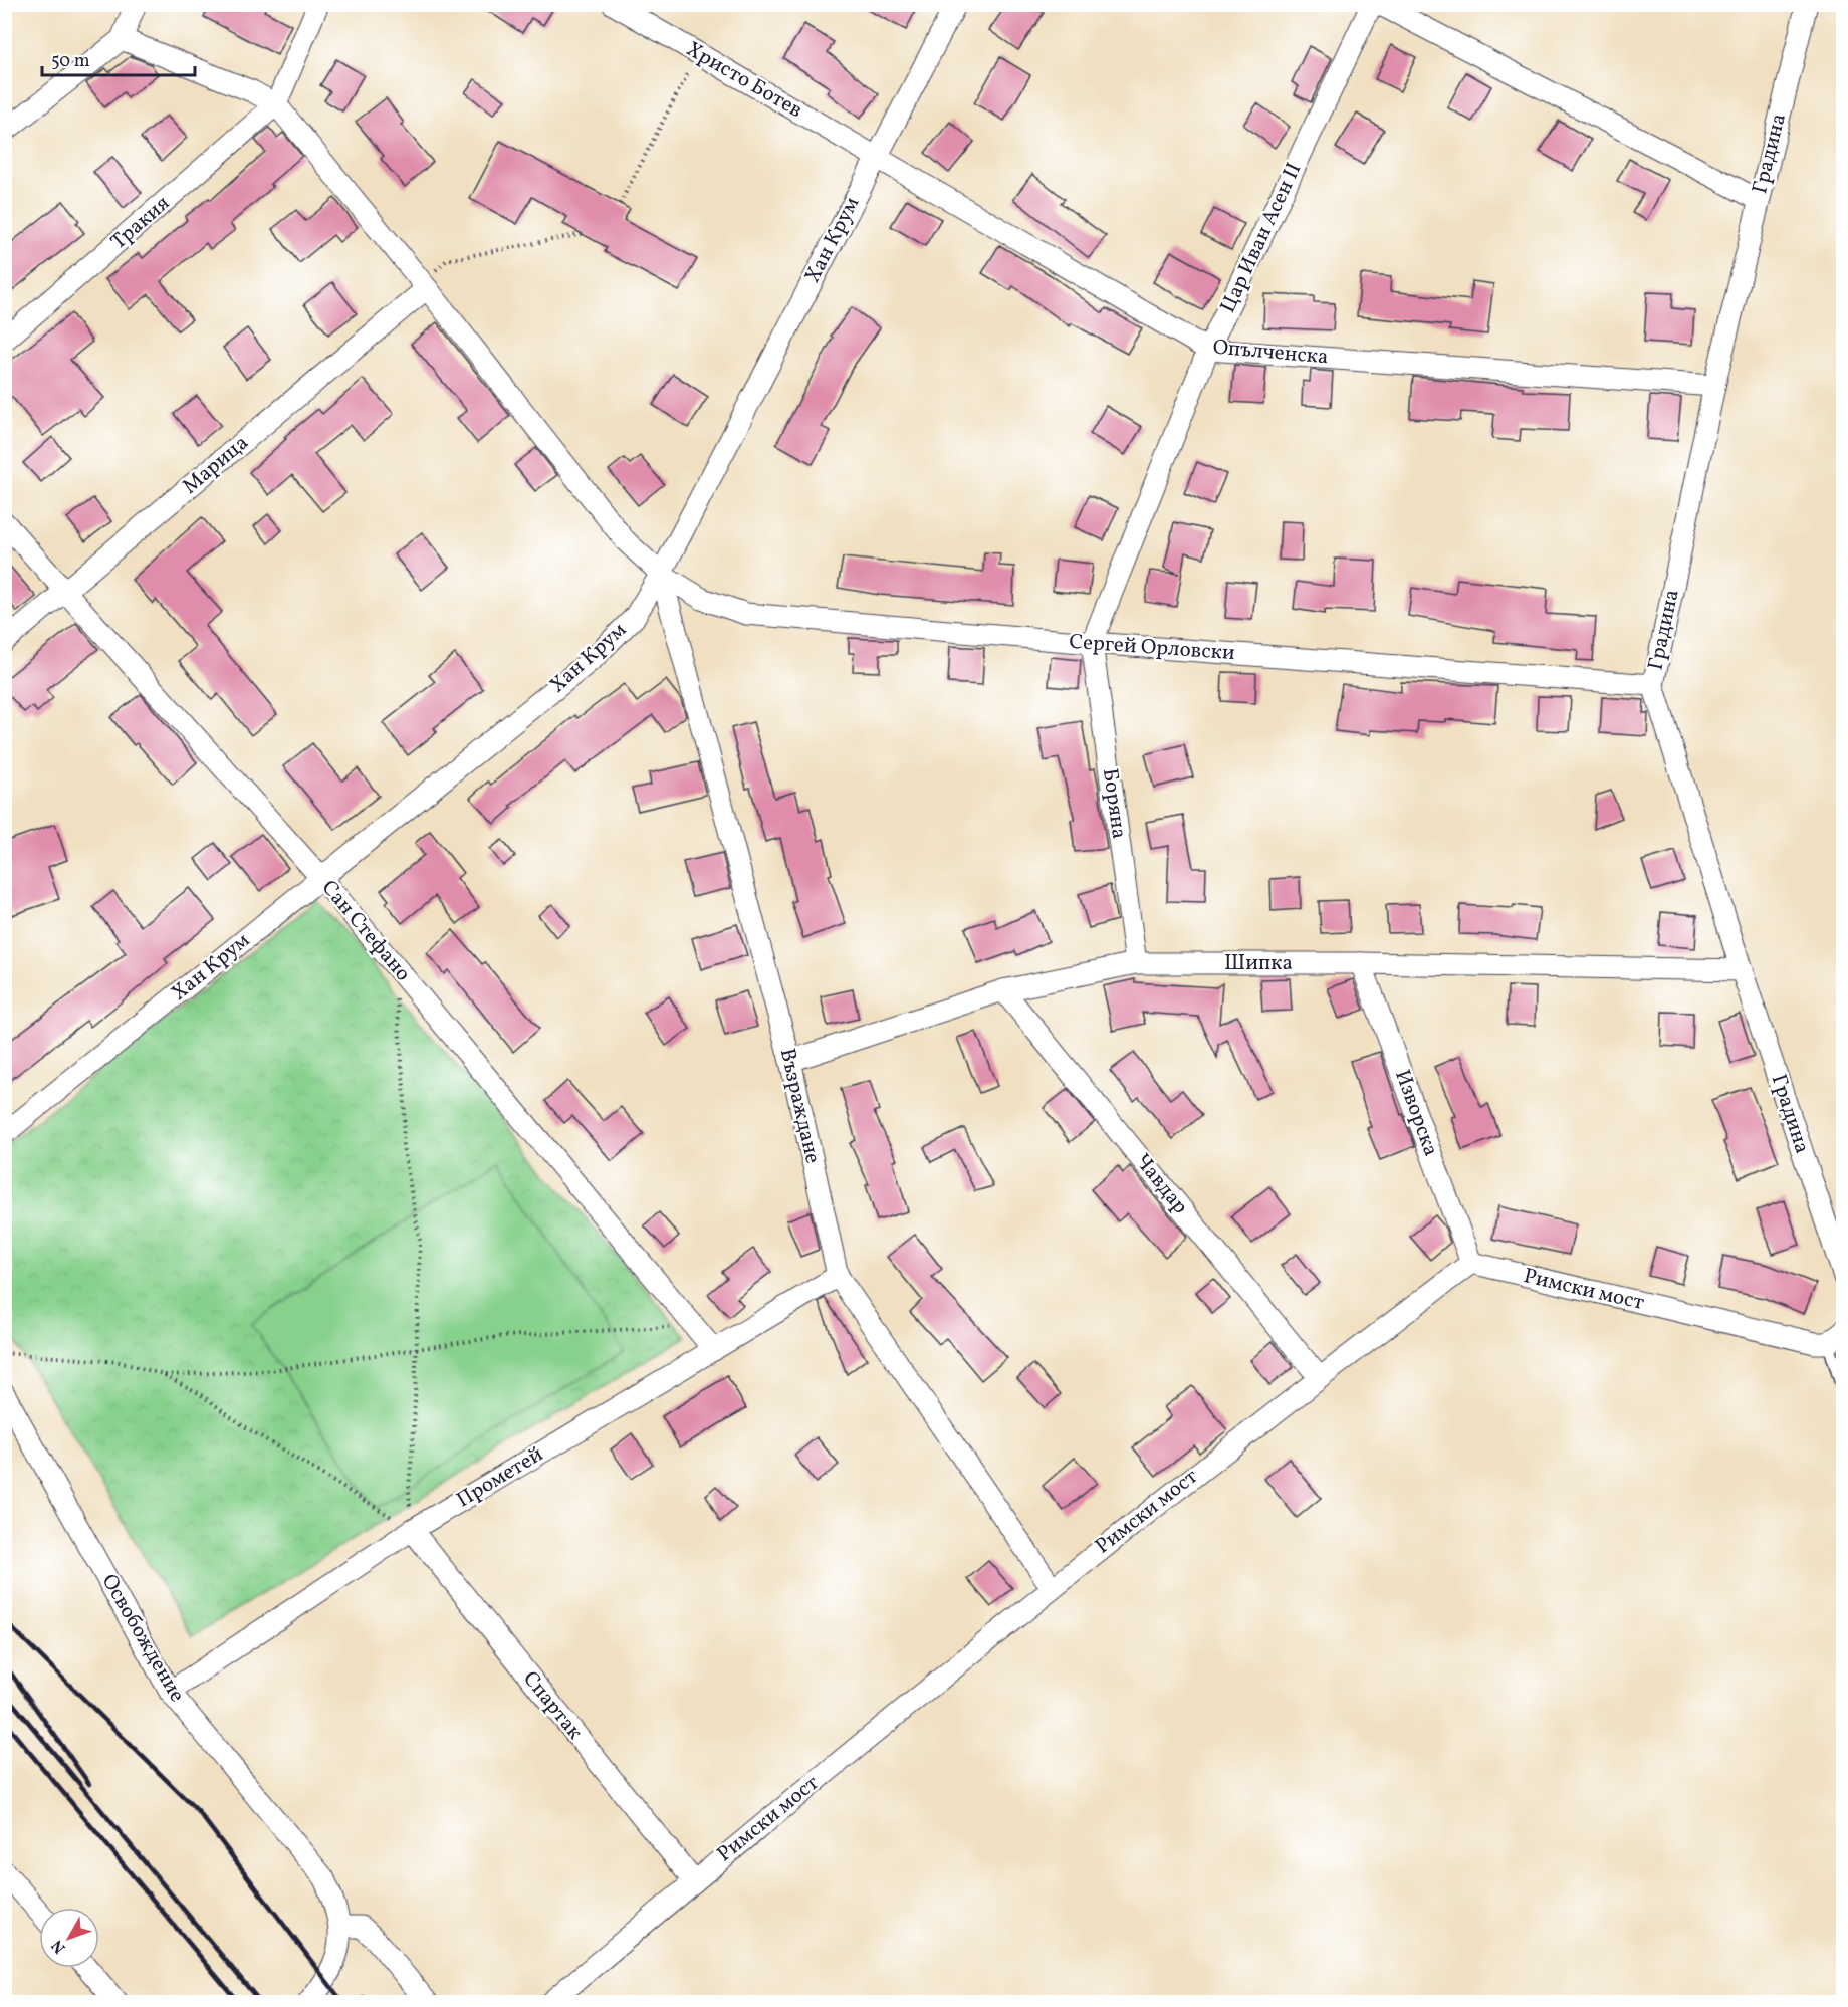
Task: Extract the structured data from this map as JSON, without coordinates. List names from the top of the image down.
{
  "streets": {
    "street": [
      "Христо Ботев",
      "Градина",
      "Тракия",
      "Цар Иван Асен II",
      "Хан Крум",
      "Опълченска",
      "Марица",
      "Сергей Орловски",
      "Боряна",
      "Сан Стефано",
      "Шипка",
      "Възраждане",
      "Изворска",
      "Чавдар",
      "Римски мост",
      "Прометей",
      "Освобождение",
      "Спартак"
    ]
  },
  "crossings": [
    ["Христо Ботев", "Хан Крум"],
    ["Христо Ботев", "Опълченска"],
    ["Градина", "Опълченска"],
    ["Градина", "Сергей Орловски"],
    ["Градина", "Шипка"],
    ["Тракия", "Сергей Орловски"],
    ["Цар Иван Асен II", "Опълченска"],
    ["Цар Иван Асен II", "Сергей Орловски"],
    ["Цар Иван Асен II", "Боряна"],
    ["Хан Крум", "Опълченска"],
    ["Хан Крум", "Сергей Орловски"],
    ["Хан Крум", "Сан Стефано"],
    ["Хан Крум", "Възраждане"],
    ["Марица", "Сергей Орловски"],
    ["Марица", "Сан Стефано"],
    ["Сергей Орловски", "Боряна"],
    ["Сергей Орловски", "Възраждане"],
    ["Боряна", "Шипка"],
    ["Сан Стефано", "Прометей"],
    ["Шипка", "Възраждане"],
    ["Шипка", "Изворска"],
    ["Шипка", "Чавдар"],
    ["Възраждане", "Римски мост"],
    ["Възраждане", "Прометей"],
    ["Изворска", "Римски мост"],
    ["Чавдар", "Римски мост"],
    ["Римски мост", "Спартак"],
    ["Прометей", "Освобождение"],
    ["Прометей", "Спартак"]
  ],
  "scale_bar": "50 m",
  "north": "bottom left"
}
